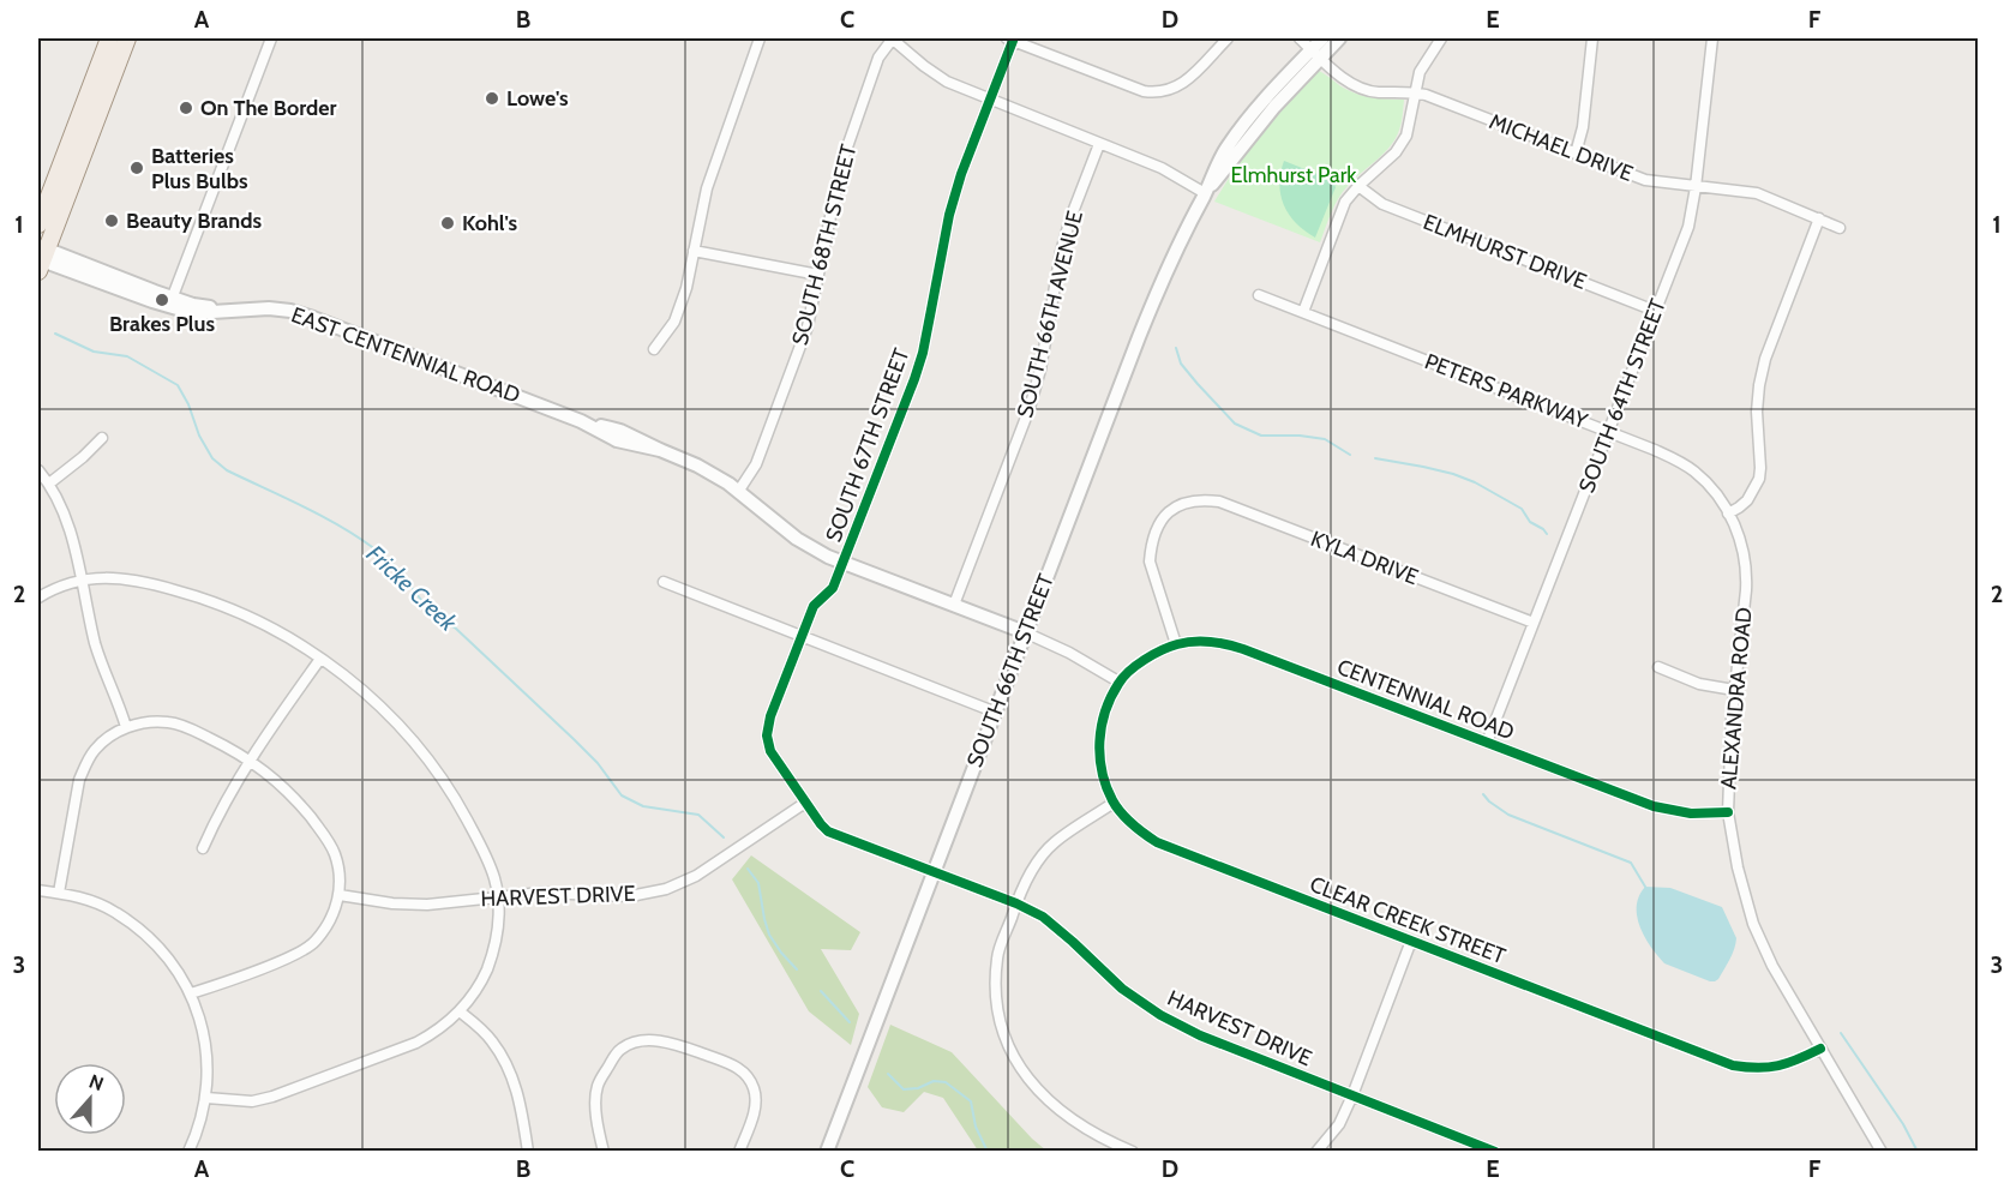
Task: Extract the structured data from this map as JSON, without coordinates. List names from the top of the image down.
{
  "streets": {
    "street": [
      "MICHAEL DRIVE",
      "SOUTH 68TH STREET",
      "ELMHURST DRIVE",
      "SOUTH 66TH AVENUE",
      "EAST CENTENNIAL ROAD",
      "PETERS PARKWAY",
      "SOUTH 64TH STREET",
      "SOUTH 67TH STREET",
      "KYLA DRIVE",
      "SOUTH 66TH STREET",
      "ALEXANDRA ROAD",
      "CENTENNIAL ROAD",
      "HARVEST DRIVE",
      "CLEAR CREEK STREET"
    ]
  },
  "crossings": [
    ["MICHAEL DRIVE", "SOUTH 64TH STREET"],
    ["MICHAEL DRIVE", "SOUTH 66TH STREET"],
    ["SOUTH 68TH STREET", "EAST CENTENNIAL ROAD"],
    ["ELMHURST DRIVE", "SOUTH 64TH STREET"],
    ["SOUTH 66TH AVENUE", "EAST CENTENNIAL ROAD"],
    ["EAST CENTENNIAL ROAD", "SOUTH 67TH STREET"],
    ["EAST CENTENNIAL ROAD", "SOUTH 66TH STREET"],
    ["PETERS PARKWAY", "SOUTH 64TH STREET"],
    ["PETERS PARKWAY", "ALEXANDRA ROAD"],
    ["SOUTH 64TH STREET", "KYLA DRIVE"],
    ["SOUTH 64TH STREET", "CENTENNIAL ROAD"],
    ["SOUTH 67TH STREET", "HARVEST DRIVE"],
    ["KYLA DRIVE", "CENTENNIAL ROAD"],
    ["SOUTH 66TH STREET", "HARVEST DRIVE"],
    ["ALEXANDRA ROAD", "CENTENNIAL ROAD"],
    ["ALEXANDRA ROAD", "CLEAR CREEK STREET"],
    ["CENTENNIAL ROAD", "CLEAR CREEK STREET"]
  ],
  "water": ["Fricke Creek"],
  "parks": ["Elmhurst Park"],
  "places": [
    "Lowe's",
    "On The Border",
    "Batteries Plus Bulbs",
    "Beauty Brands",
    "Kohl's",
    "Brakes Plus"
  ],
  "north": "top",
  "grid": {
    "columns": [
      "A",
      "B",
      "C",
      "D",
      "E",
      "F"
    ],
    "rows": ["1", "2", "3"]
  }
}
